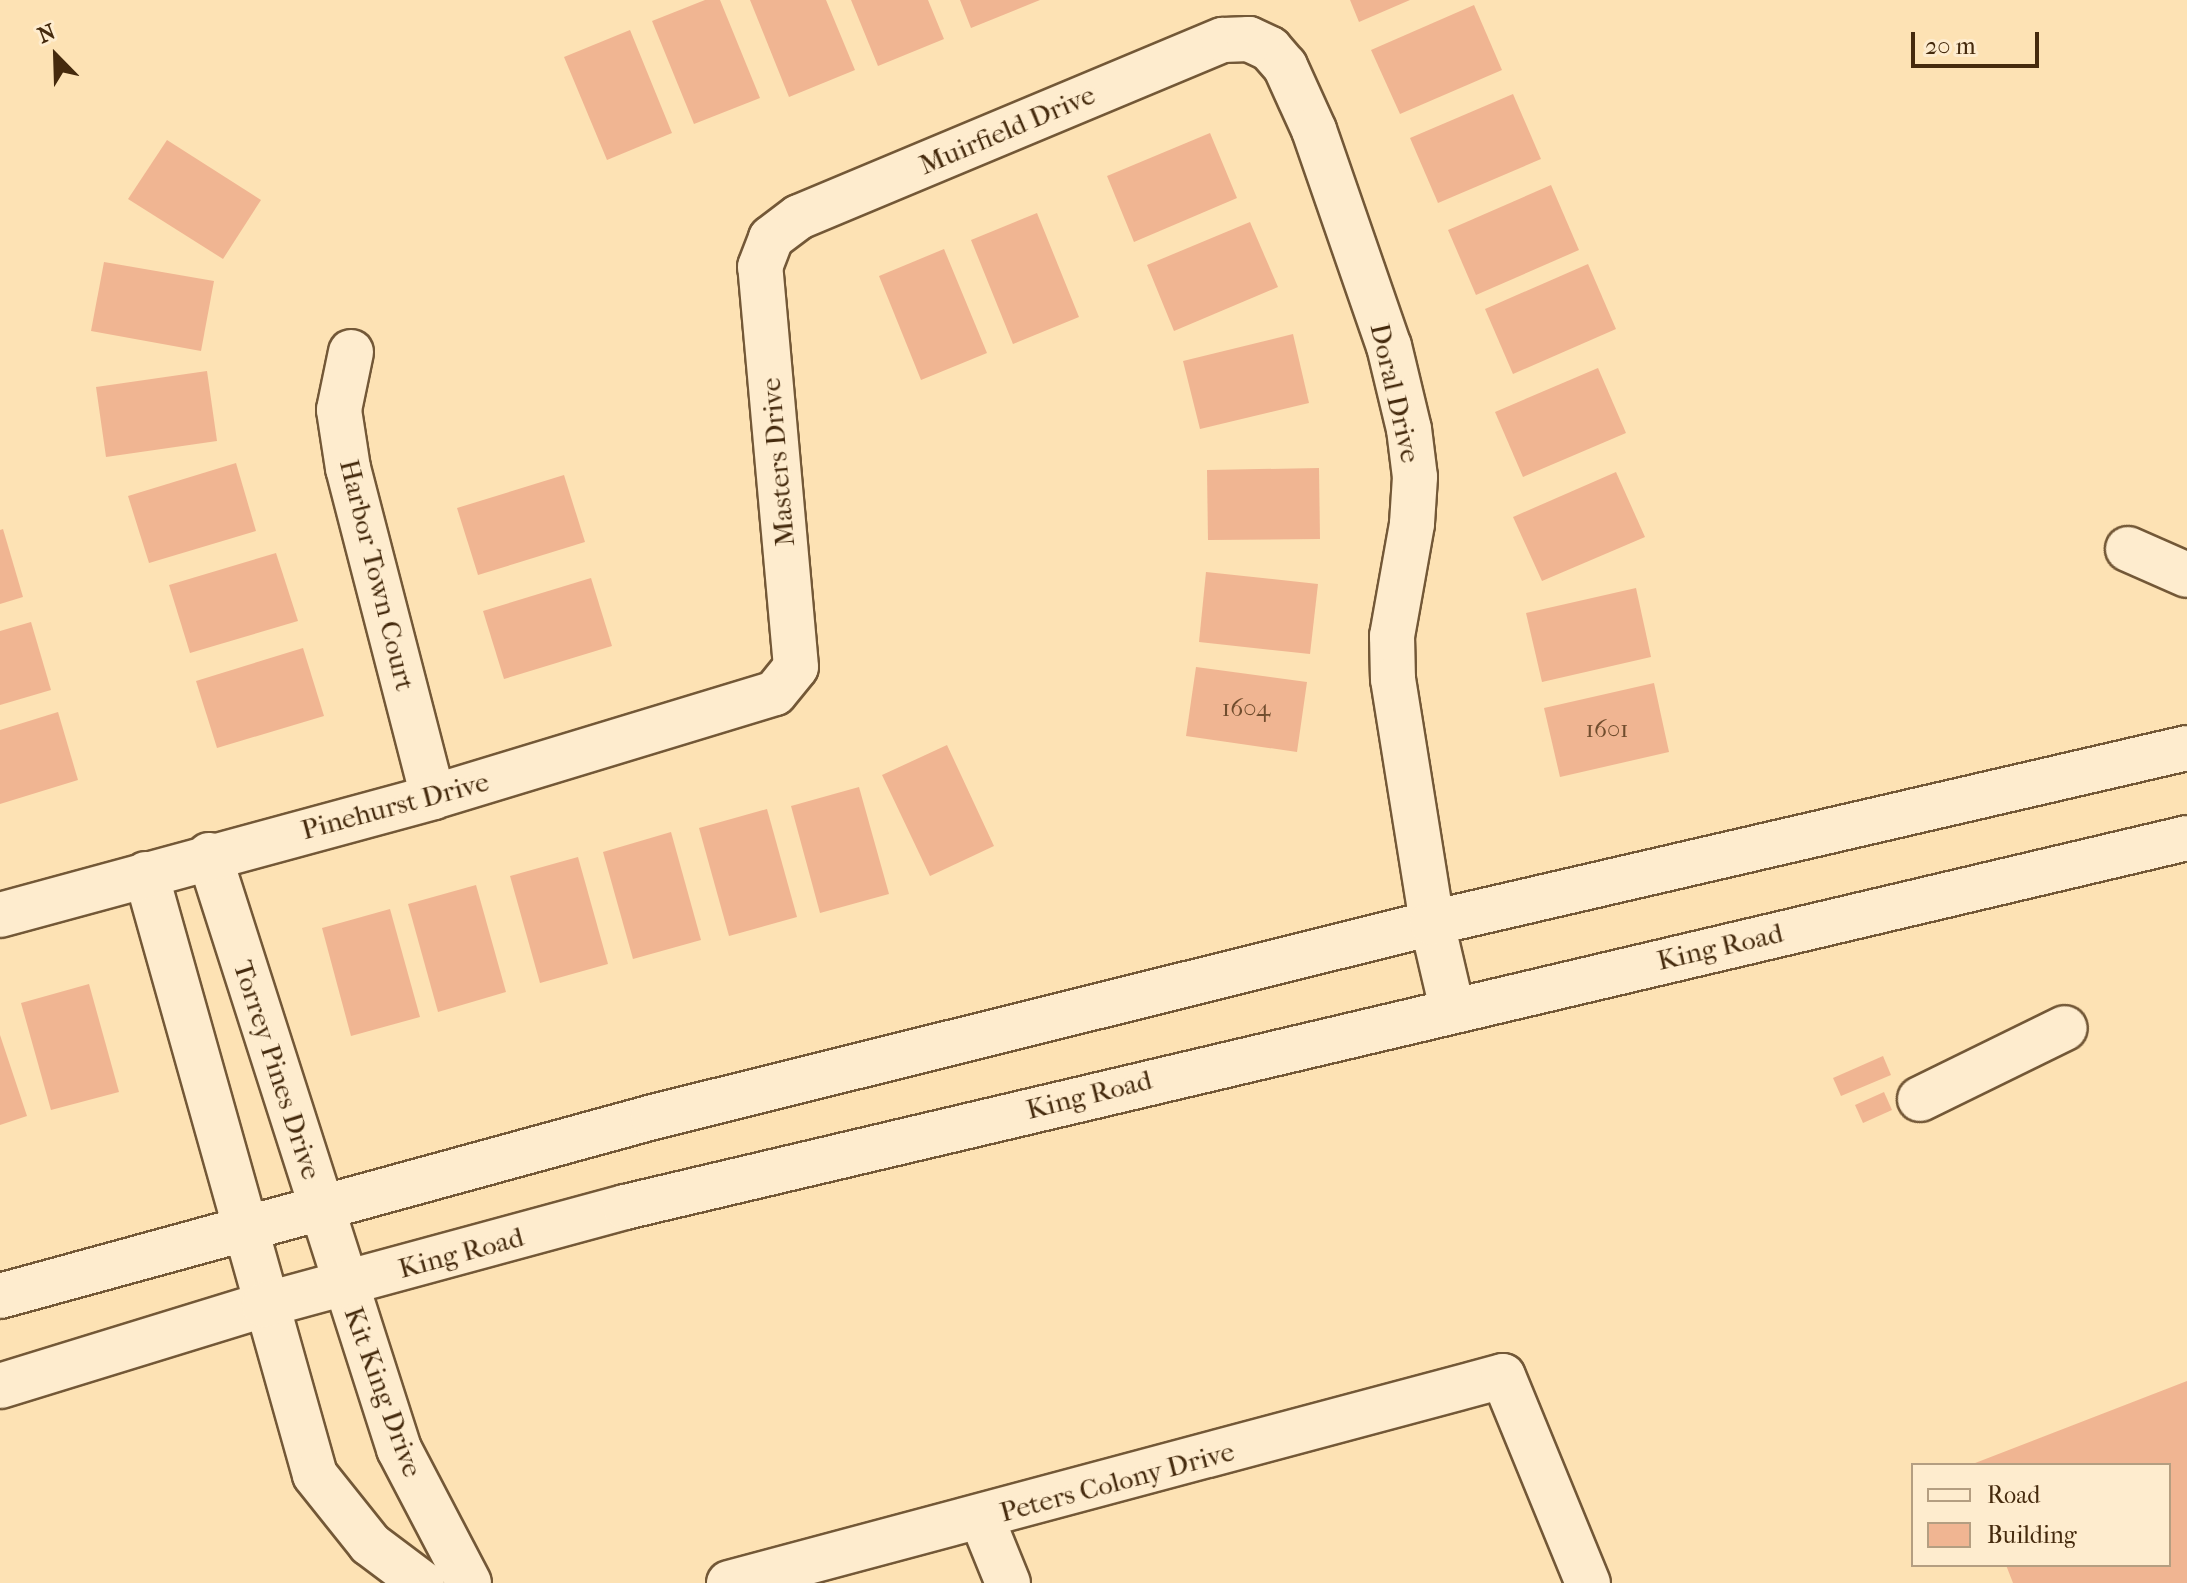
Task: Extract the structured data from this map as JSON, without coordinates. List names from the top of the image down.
{
  "streets": {
    "street": [
      "Muirfield Drive",
      "Doral Drive",
      "Masters Drive",
      "Harbor Town Court",
      "Pinehurst Drive",
      "King Road",
      "Torrey Pines Drive",
      "Kit King Drive",
      "Peters Colony Drive"
    ]
  },
  "crossings": [
    ["Muirfield Drive", "Doral Drive"],
    ["Muirfield Drive", "Masters Drive"],
    ["Doral Drive", "King Road"],
    ["Masters Drive", "Pinehurst Drive"],
    ["Harbor Town Court", "Pinehurst Drive"],
    ["Pinehurst Drive", "Torrey Pines Drive"],
    ["King Road", "Torrey Pines Drive"],
    ["King Road", "Kit King Drive"],
    ["Torrey Pines Drive", "Kit King Drive"]
  ],
  "house_numbers": ["1604", "1601"],
  "legend": ["Road", "Building"],
  "scale_bar": "20 m",
  "north": "top left"
}
